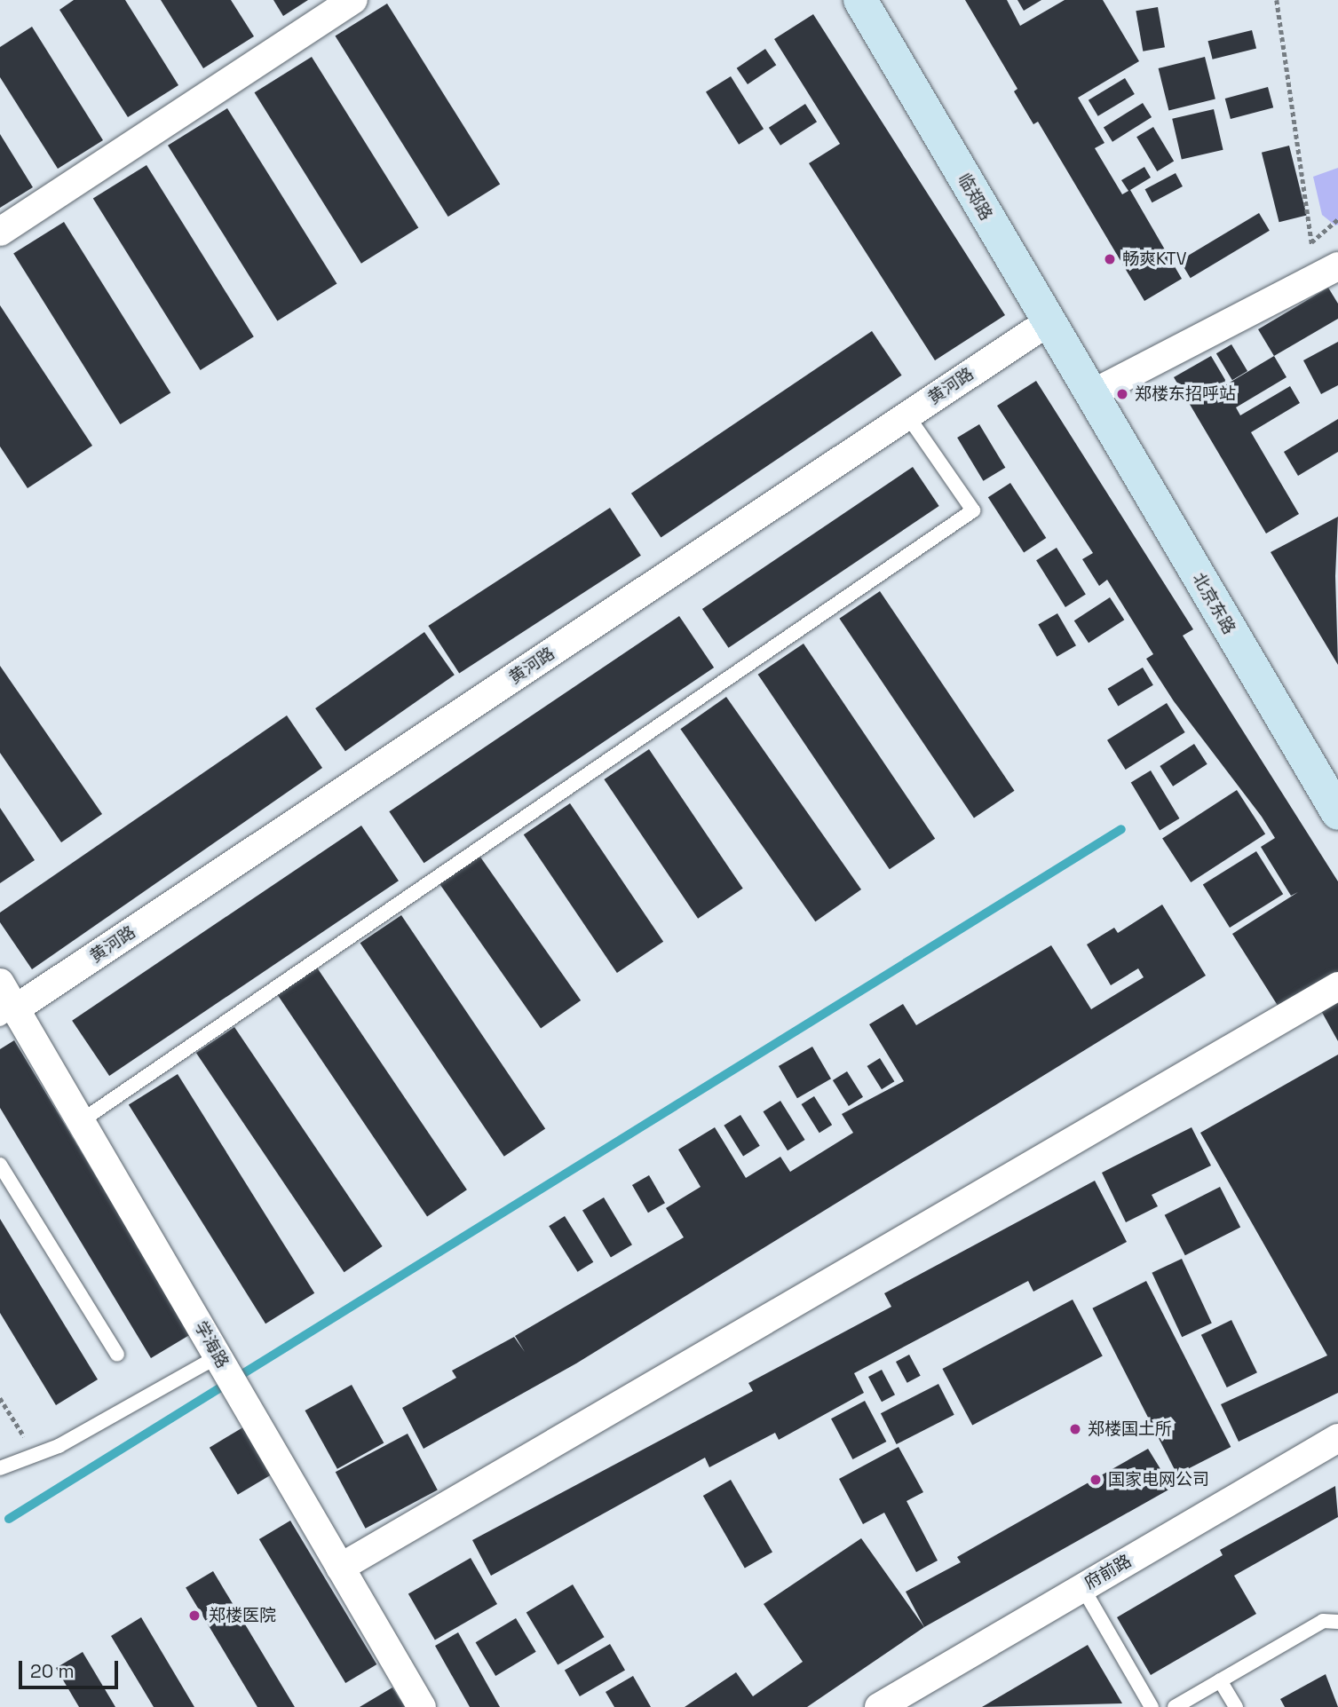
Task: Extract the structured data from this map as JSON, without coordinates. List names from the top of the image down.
{
  "streets": {
    "main road": ["临郑路", "北京东路"],
    "street": ["黄河路", "学海路", "府前路"]
  },
  "crossings": [
    ["临郑路", "黄河路"],
    ["临郑路", "北京东路"],
    ["黄河路", "学海路"]
  ],
  "places": [
    "畅爽KTV",
    "郑楼东招呼站",
    "郑楼国土所",
    "国家电网公司",
    "郑楼医院"
  ],
  "scale_bar": "20 m"
}
